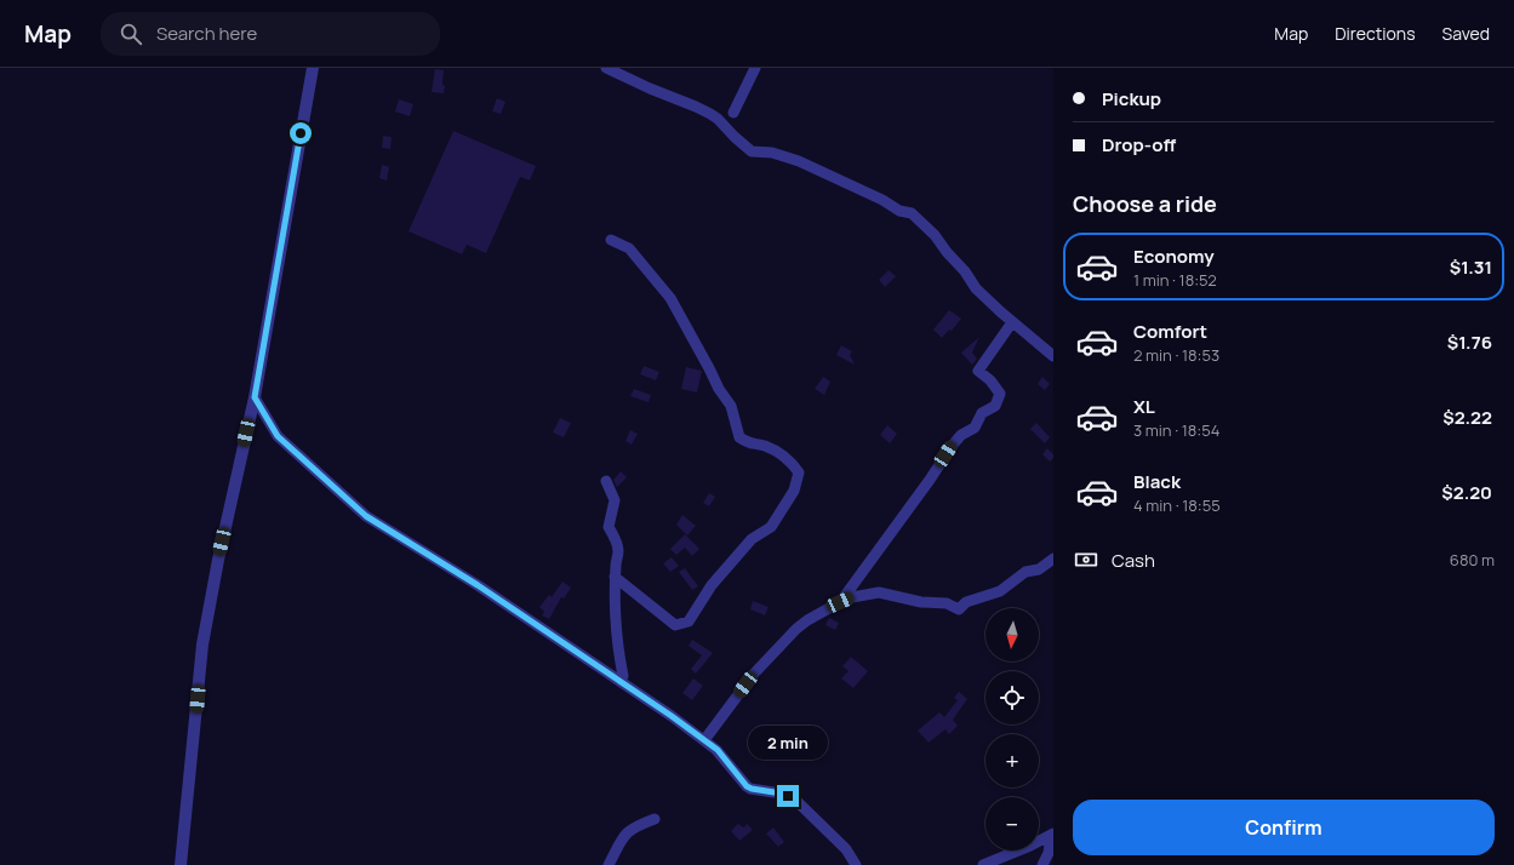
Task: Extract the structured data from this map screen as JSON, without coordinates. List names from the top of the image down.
{
  "north": "bottom",
  "page": {
    "header": "Map",
    "search": "Search here",
    "nav": ["Map", "Directions", "Saved"],
    "banner": ["Pickup", "Drop-off"],
    "heading": "Choose a ride",
    "list": [
      {
        "name": "Economy",
        "note": "1 min · 18:52",
        "value": "$1.31"
      },
      {
        "name": "Comfort",
        "note": "2 min · 18:53",
        "value": "$1.76"
      },
      {
        "name": "XL",
        "note": "3 min · 18:54",
        "value": "$2.22"
      },
      {
        "name": "Black",
        "note": "4 min · 18:55",
        "value": "$2.20"
      }
    ],
    "pay": ["Cash", "680 m"],
    "map_buttons": ["+", "−"],
    "bubble": "2 min",
    "buttons": "Confirm"
  }
}
